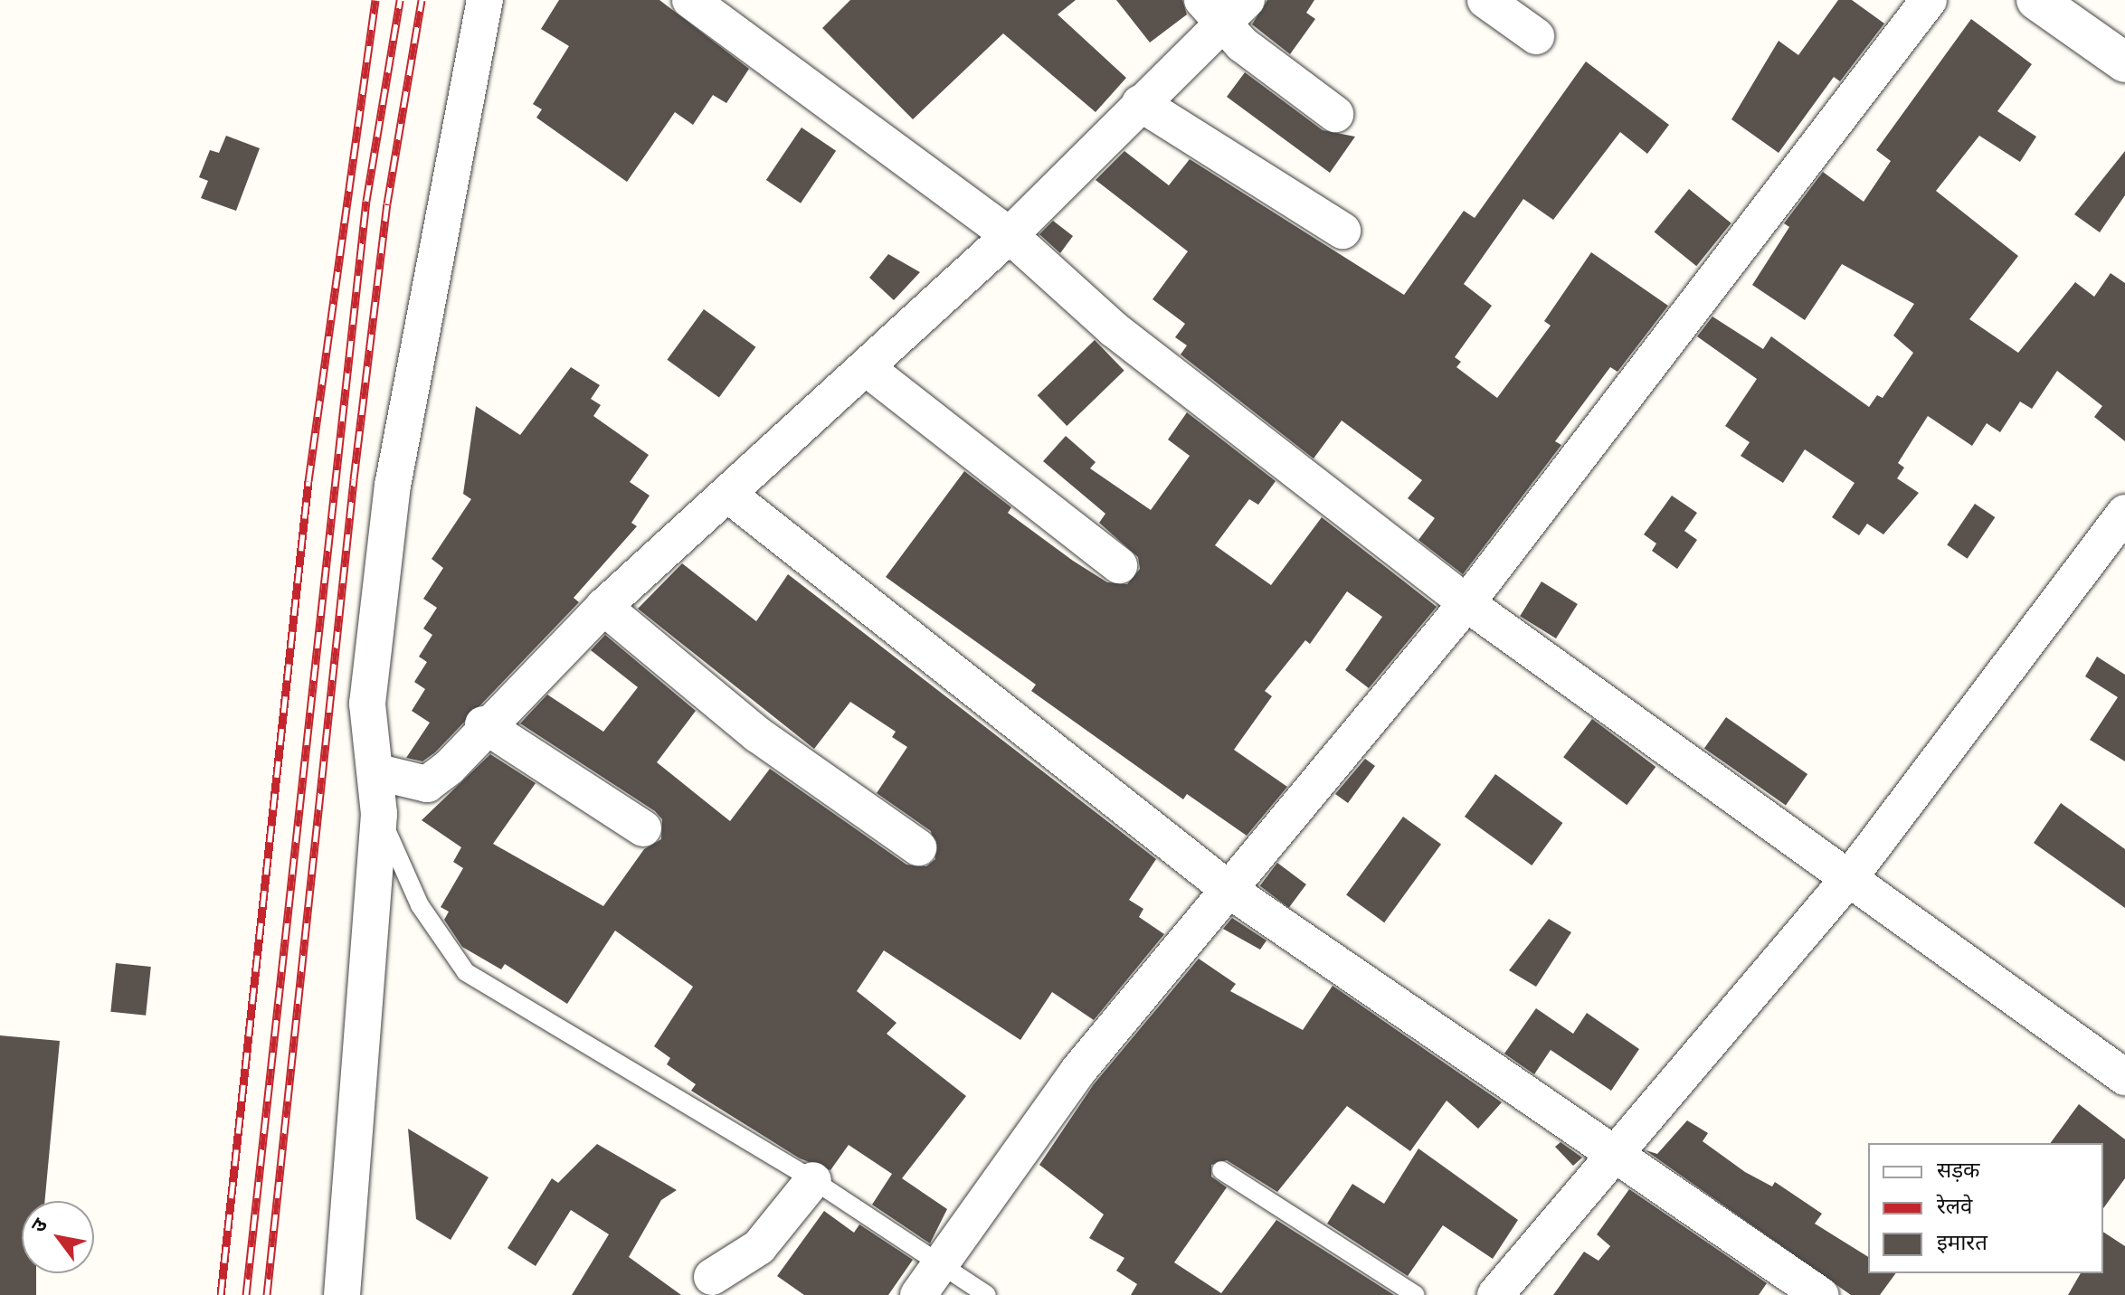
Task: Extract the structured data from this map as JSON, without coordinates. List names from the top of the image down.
{
  "legend": ["सड़क", "रेलवे", "इमारत"],
  "north": "top left"
}
